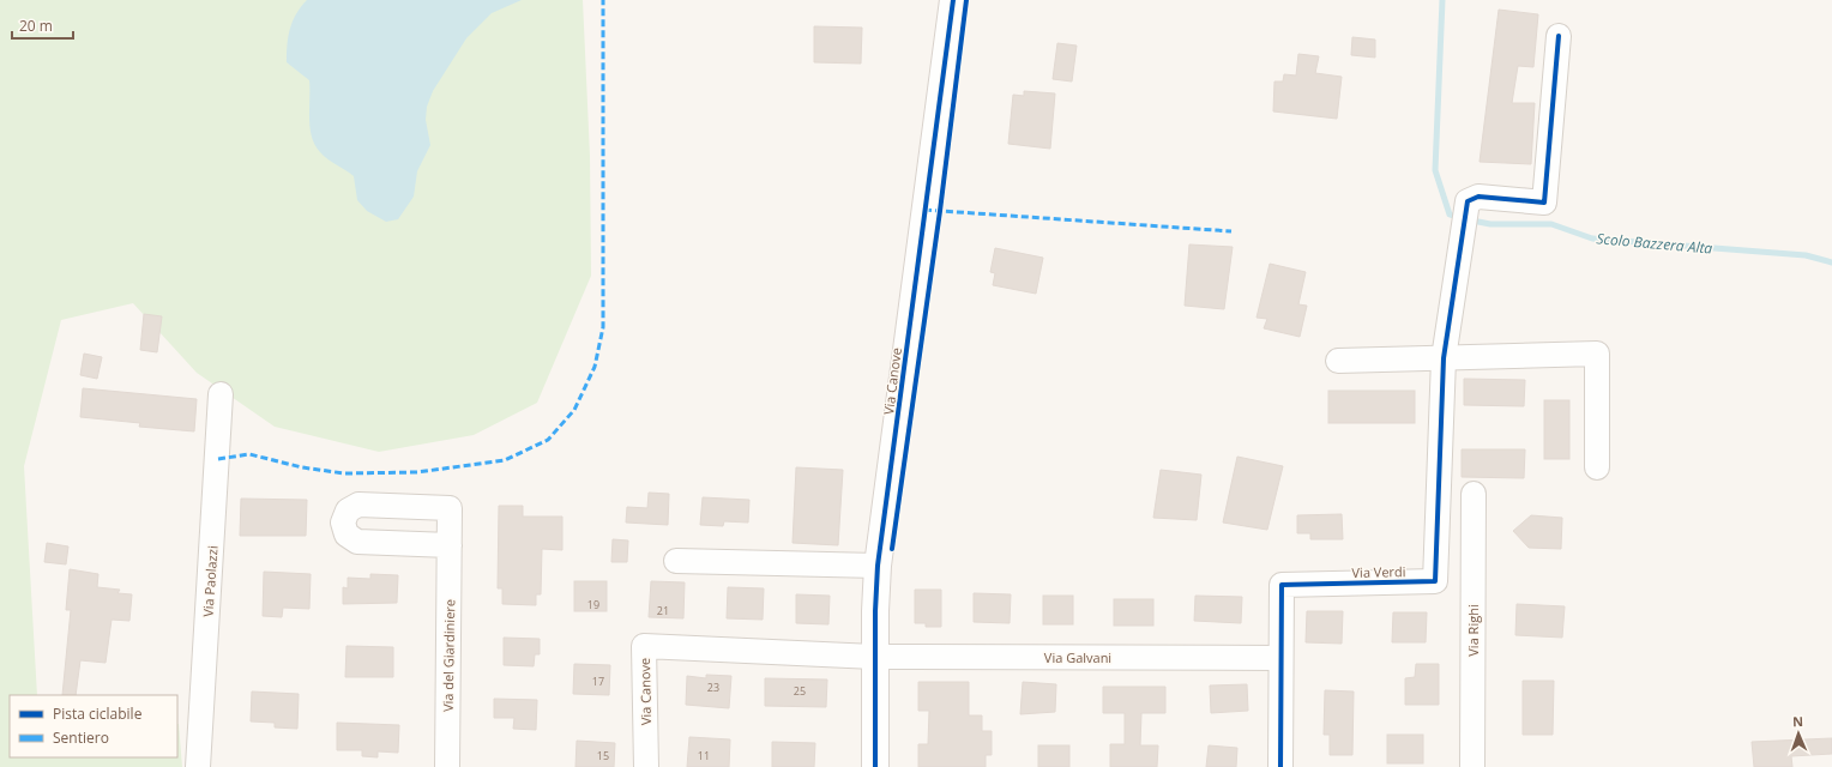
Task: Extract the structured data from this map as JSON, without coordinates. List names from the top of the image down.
{
  "streets": {
    "street": [
      "Via Canove",
      "Via Verdi",
      "Via Paolazzi",
      "Via Righi",
      "Via del Giardiniere",
      "Via Galvani"
    ]
  },
  "crossings": [
    ["Via Canove", "Via Galvani"],
    ["Via Verdi", "Via Righi"],
    ["Via Verdi", "Via Galvani"]
  ],
  "water": ["Scolo Bazzera Alta"],
  "house_numbers": [
    "19",
    "21",
    "17",
    "23",
    "25",
    "15",
    "11"
  ],
  "legend": ["Pista ciclabile", "Sentiero"],
  "scale_bar": "20 m",
  "north": "top"
}
